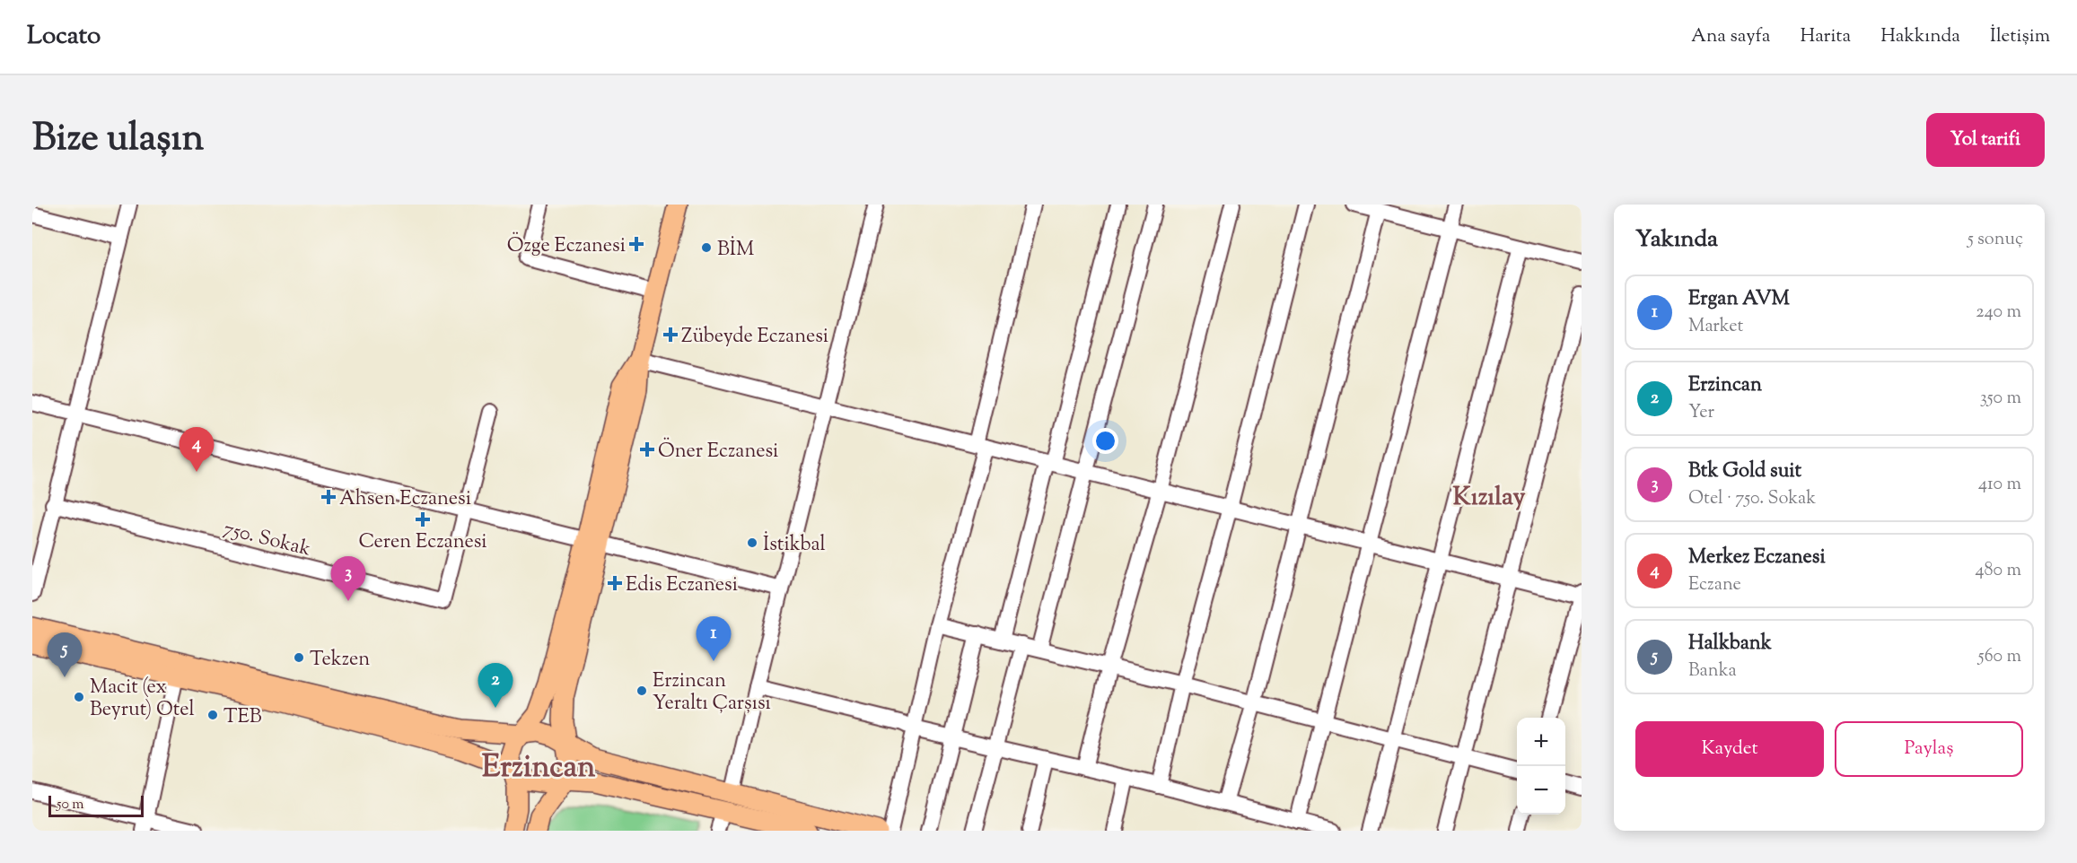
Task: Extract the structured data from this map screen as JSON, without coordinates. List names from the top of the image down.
{
  "streets": {
    "street": ["750. Sokak"]
  },
  "districts": ["Kızılay", "Erzincan"],
  "places": {
    "health": [
      "Özge Eczanesi",
      "Zübeyde Eczanesi",
      "Öner Eczanesi",
      "Ahsen Eczanesi",
      "Ceren Eczanesi",
      "Edis Eczanesi"
    ],
    "other": [
      "BİM",
      "İstikbal",
      "Tekzen",
      "Erzincan Yeraltı Çarşısı",
      "Macit (ex Beyrut) Otel",
      "TEB"
    ]
  },
  "scale_bar": "50 m",
  "page": {
    "header": "Locato",
    "nav": [
      "Ana sayfa",
      "Harita",
      "Hakkında",
      "İletişim"
    ],
    "title": "Bize ulaşın",
    "buttons": [
      "Yol tarifi",
      ["Kaydet", "Paylaş"]
    ],
    "heading": ["Yakında", "5 sonuç"],
    "list": [
      {
        "mark": "1",
        "name": "Ergan AVM",
        "note": "Market",
        "value": "240 m"
      },
      {
        "mark": "2",
        "name": "Erzincan",
        "note": "Yer",
        "value": "350 m"
      },
      {
        "mark": "3",
        "name": "Btk Gold suit",
        "note": "Otel · 750. Sokak",
        "value": "410 m"
      },
      {
        "mark": "4",
        "name": "Merkez Eczanesi",
        "note": "Eczane",
        "value": "480 m"
      },
      {
        "mark": "5",
        "name": "Halkbank",
        "note": "Banka",
        "value": "560 m"
      }
    ],
    "pins": [
      "4",
      "3",
      "1",
      "5",
      "2"
    ],
    "map_buttons": ["+", "−"],
    "scale": "50 m"
  }
}
